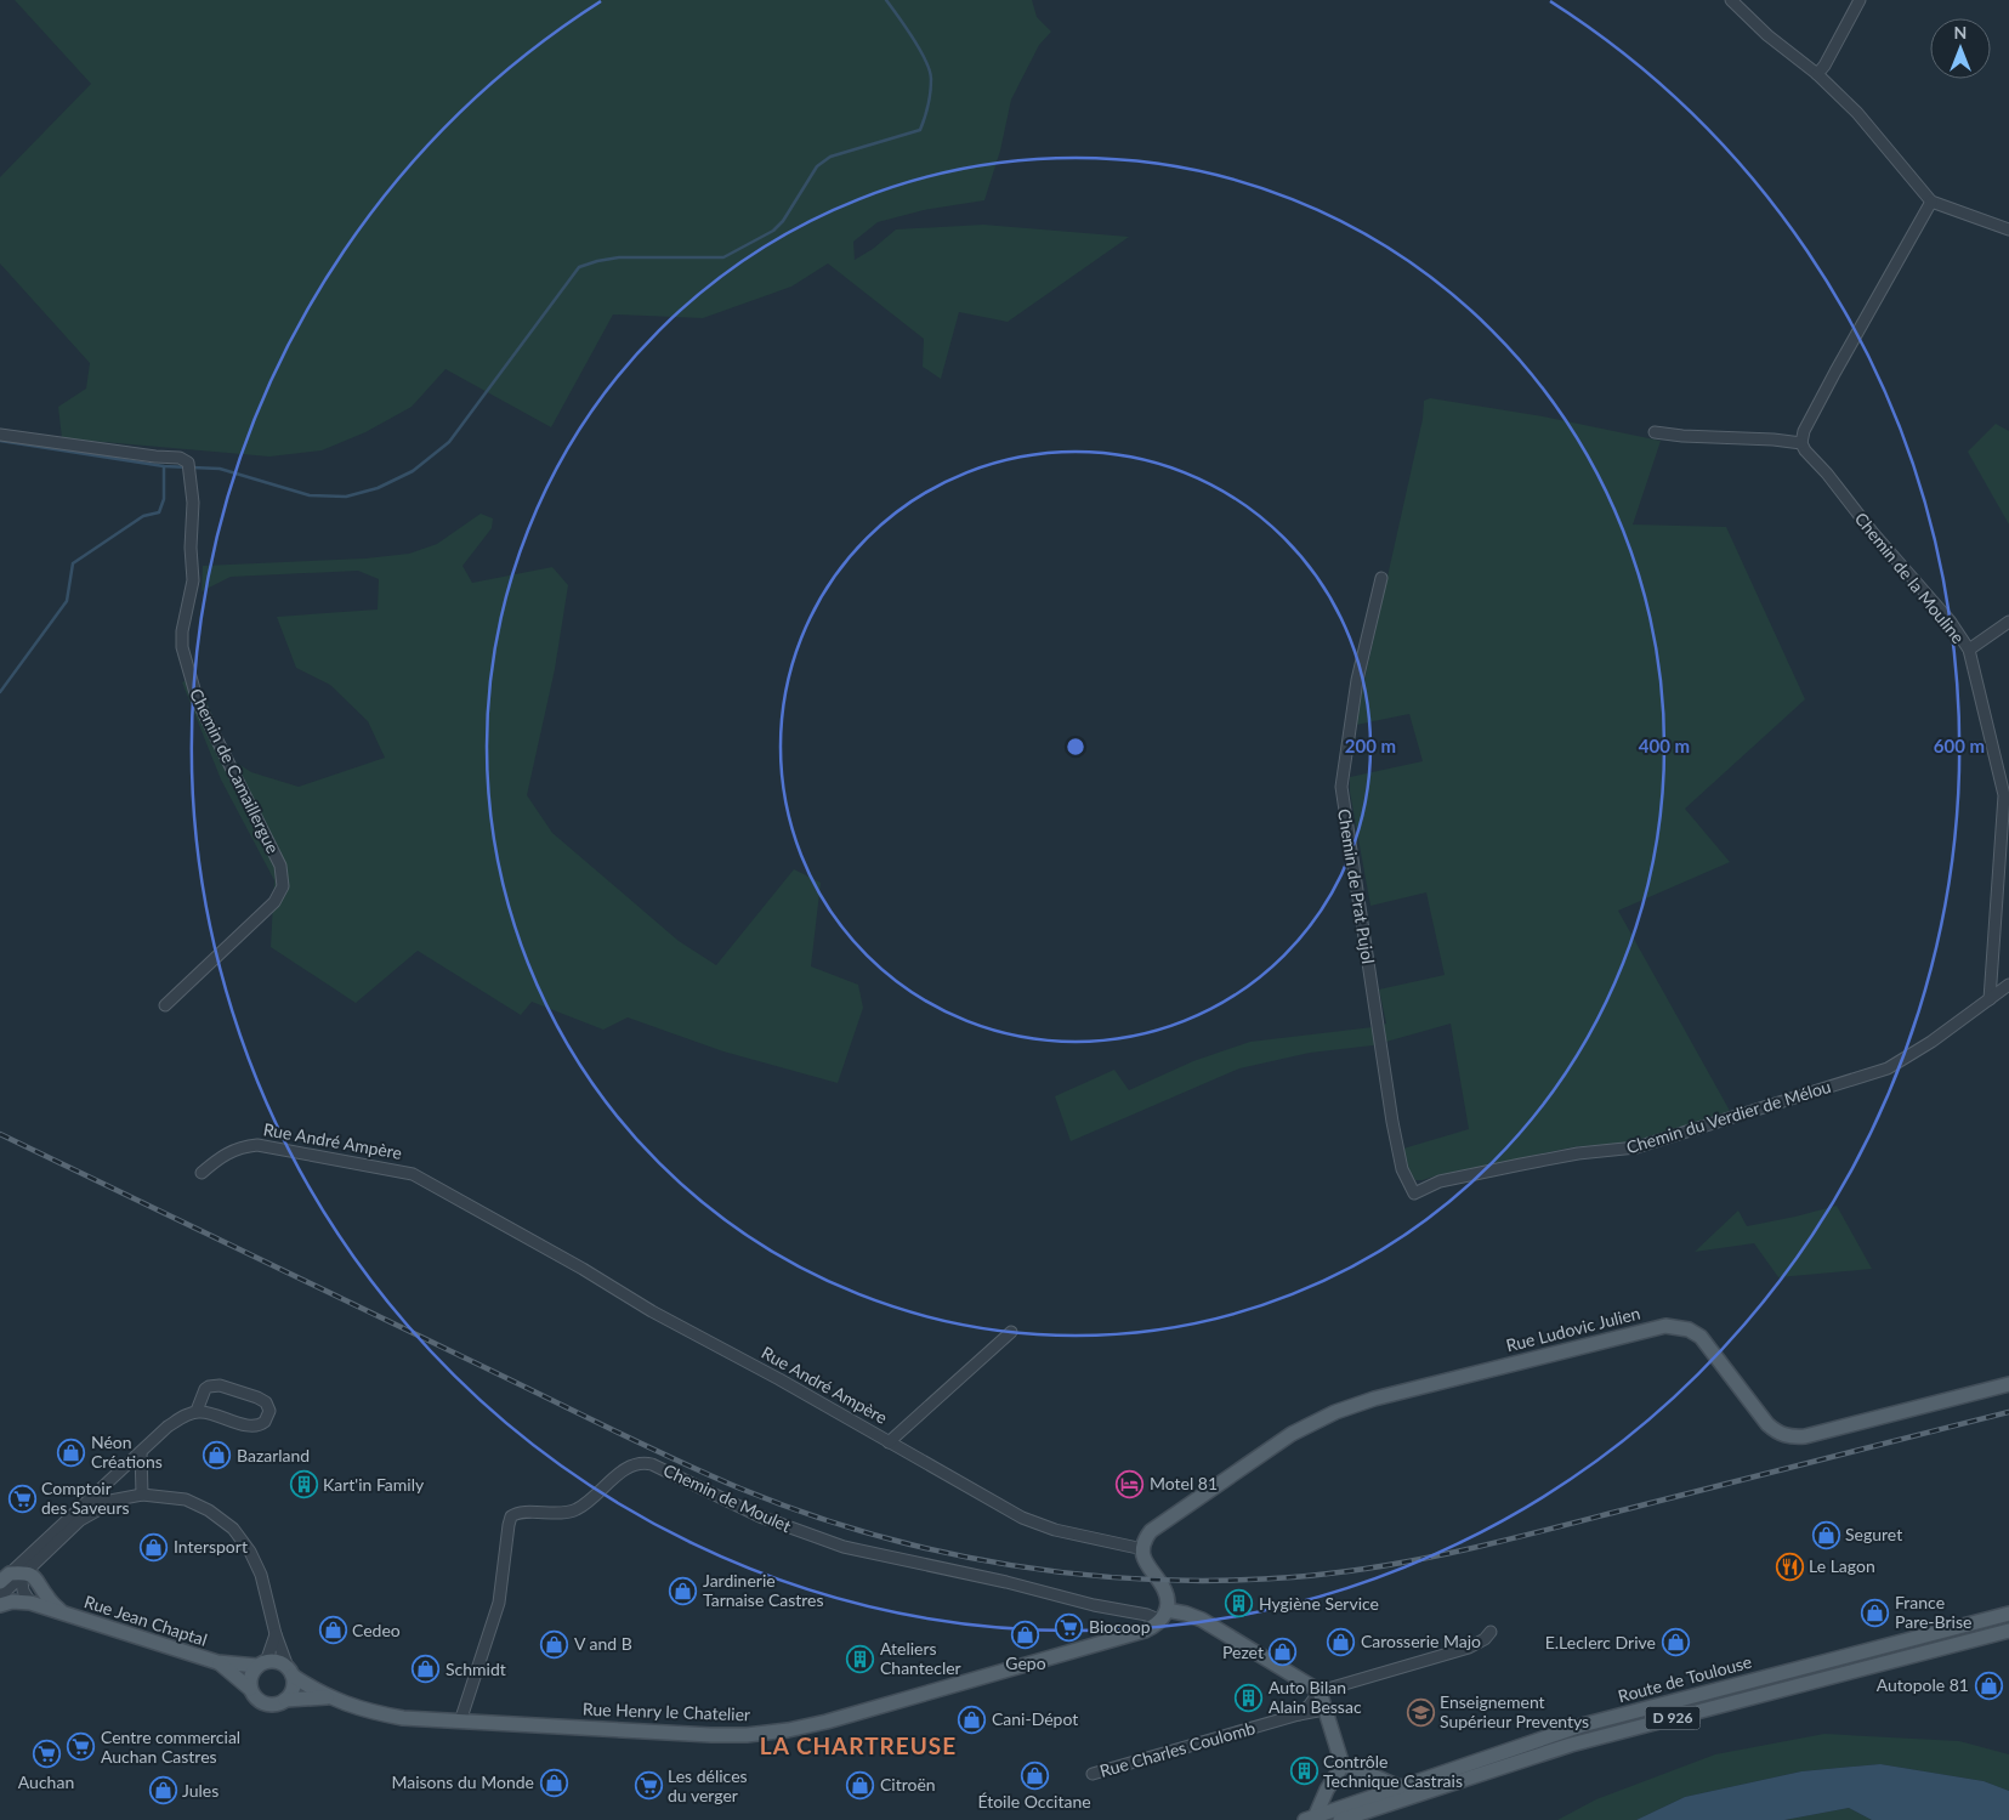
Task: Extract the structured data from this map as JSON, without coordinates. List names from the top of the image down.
{
  "streets": {
    "main road": [
      "Rue Ludovic Julien",
      "Rue Jean Chaptal",
      "Route de Toulouse",
      "Rue Henry le Chatelier",
      "D 926"
    ],
    "street": [
      "Chemin de la Mouline",
      "Chemin de Camaillergue",
      "Chemin de Prat Pujol",
      "Chemin du Verdier de Mélou",
      "Rue André Ampère",
      "Chemin de Moulet",
      "Rue Charles Coulomb"
    ]
  },
  "crossings": [
    ["Chemin de la Mouline", "Chemin du Verdier de Mélou"],
    ["Chemin de Prat Pujol", "Chemin du Verdier de Mélou"],
    ["Rue André Ampère", "Rue Ludovic Julien"],
    ["Chemin de Moulet", "Rue Henry le Chatelier"],
    ["Rue Jean Chaptal", "Rue Henry le Chatelier"]
  ],
  "districts": ["LA CHARTREUSE"],
  "places": {
    "shop": [
      "Néon Créations",
      "Bazarland",
      "Seguret",
      "Intersport",
      "Jardinerie Tarnaise Castres",
      "France Pare-Brise",
      "Cedeo",
      "Gepo",
      "Carosserie Majo",
      "E.Leclerc Drive",
      "V and B",
      "Pezet",
      "Schmidt",
      "Autopole 81",
      "Cani-Dépot",
      "Étoile Occitane",
      "Maisons du Monde",
      "Citroën",
      "Jules"
    ],
    "hotel": ["Motel 81"],
    "building": [
      "Kart'in Family",
      "Hygiène Service",
      "Ateliers Chantecler",
      "Auto Bilan Alain Bessac",
      "Contrôle Technique Castrais"
    ],
    "supermarket": [
      "Comptoir des Saveurs",
      "Biocoop",
      "Centre commercial Auchan Castres",
      "Auchan",
      "Les délices du verger"
    ],
    "restaurant": ["Le Lagon"],
    "school or university": ["Enseignement Supérieur Preventys"]
  },
  "north": "top",
  "rings": ["200 m", "400 m", "600 m"]
}
